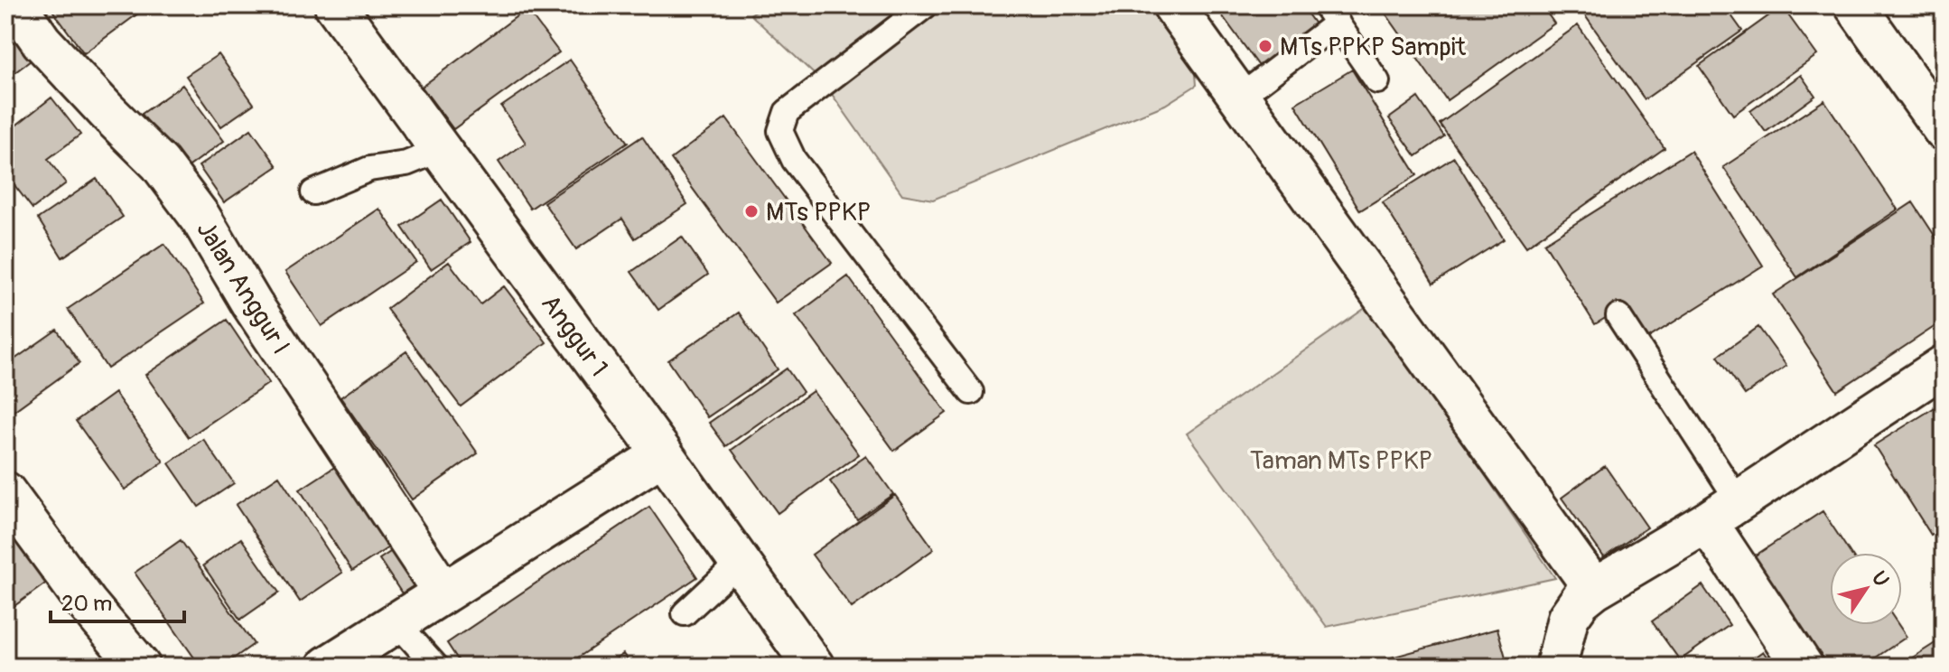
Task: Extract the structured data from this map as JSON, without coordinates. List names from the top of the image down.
{
  "streets": {
    "street": ["Jalan Anggur I", "Anggur 1"]
  },
  "parks": ["Taman MTs PPKP"],
  "places": ["MTs PPKP Sampit", "MTs PPKP"],
  "scale_bar": "20 m",
  "north": "top right"
}
